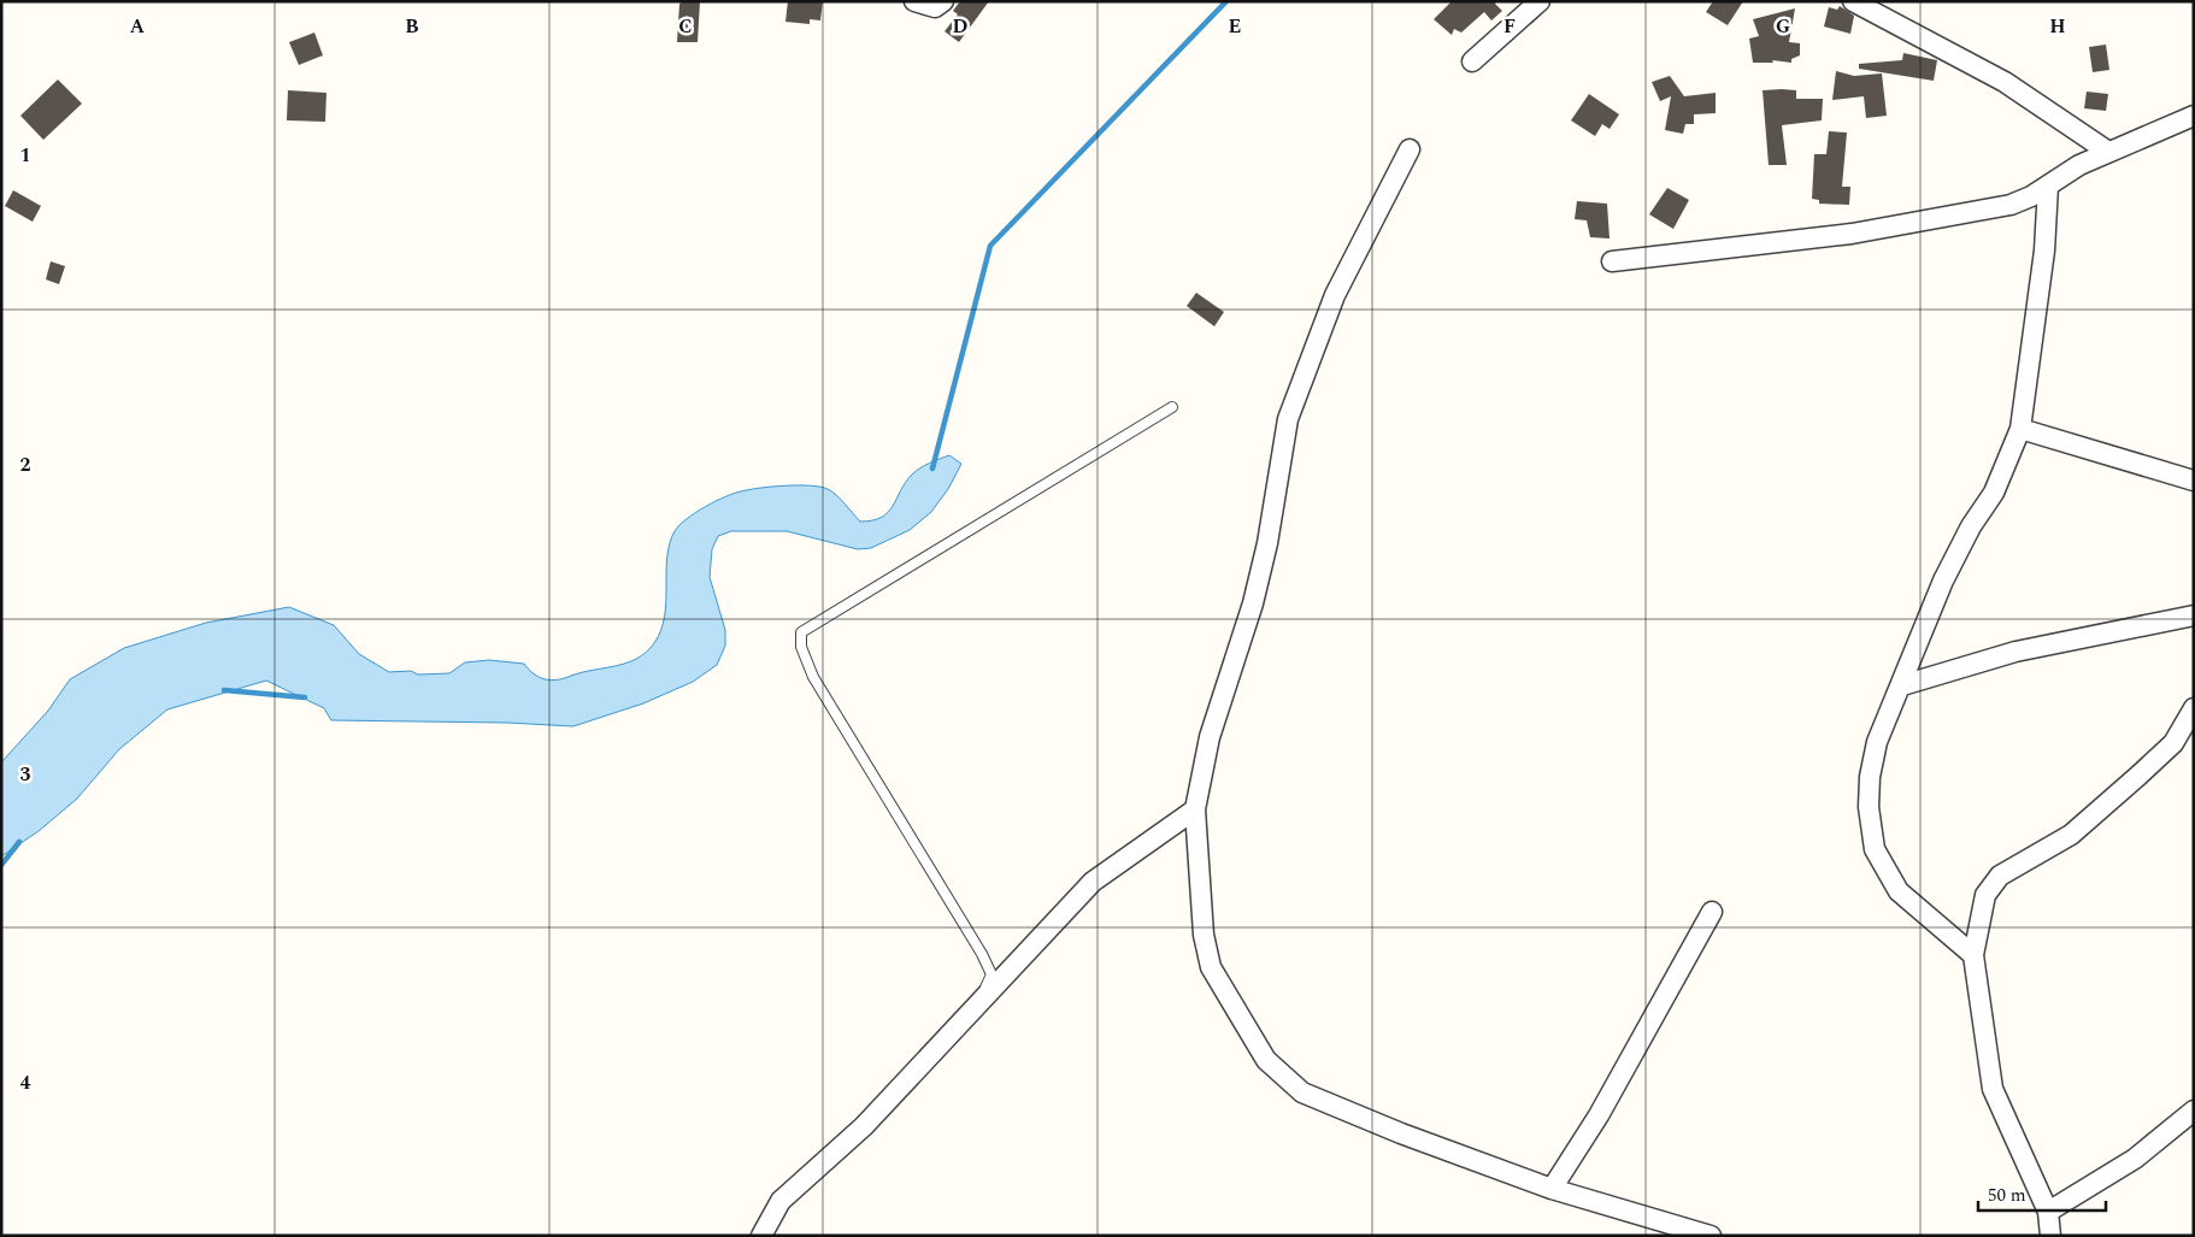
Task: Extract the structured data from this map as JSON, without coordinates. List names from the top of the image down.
{
  "scale_bar": "50 m",
  "grid": {
    "columns": [
      "A",
      "B",
      "C",
      "D",
      "E",
      "F",
      "G",
      "H"
    ],
    "rows": [
      "1",
      "2",
      "3",
      "4"
    ]
  }
}
